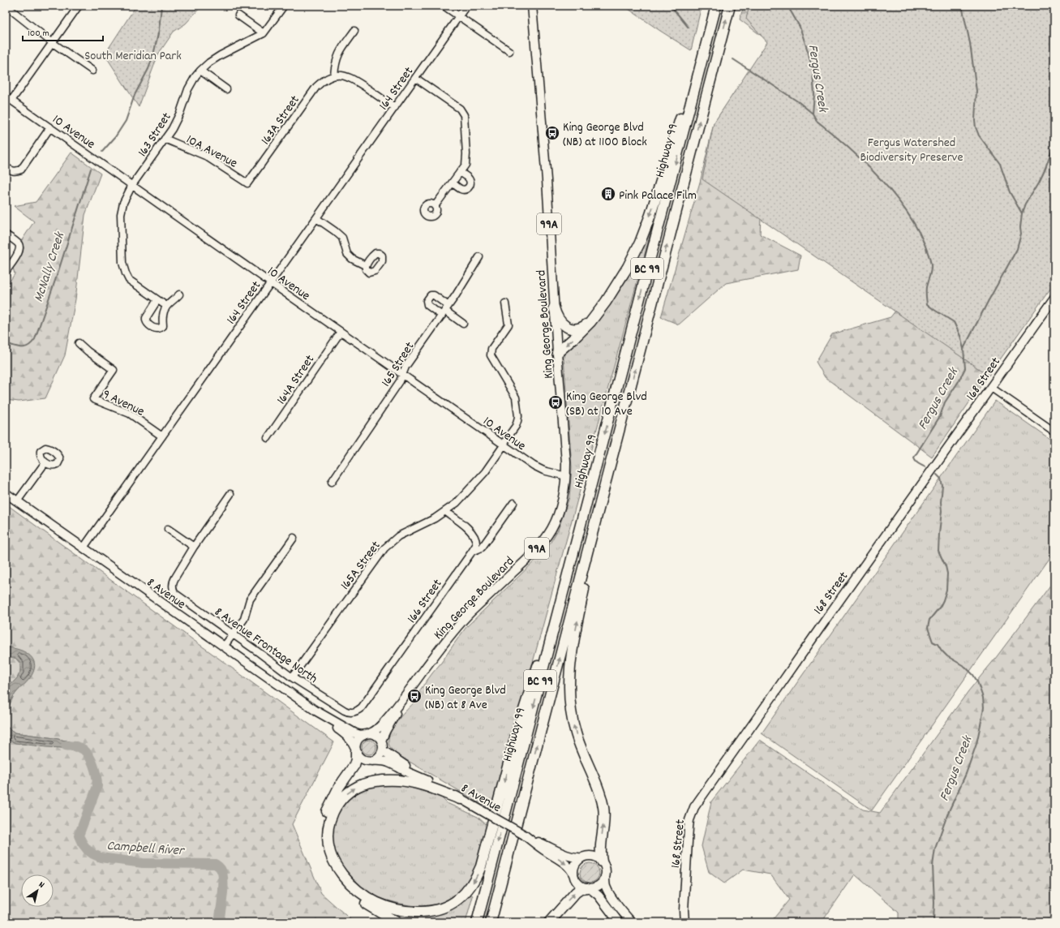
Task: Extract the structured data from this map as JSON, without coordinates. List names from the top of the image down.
{
  "streets": {
    "highway": ["Highway 99", "BC 99"],
    "main road": [
      "99A",
      "King George Boulevard",
      "168 Street",
      "8 Avenue"
    ],
    "street": [
      "164 Street",
      "163A Street",
      "10 Avenue",
      "163 Street",
      "10A Avenue",
      "165 Street",
      "164A Street",
      "9 Avenue",
      "165A Street",
      "166 Street",
      "8 Avenue Frontage North"
    ]
  },
  "crossings": [
    ["164 Street", "10 Avenue"],
    ["164 Street", "9 Avenue"],
    ["164 Street", "8 Avenue"],
    ["163A Street", "10A Avenue"],
    ["10 Avenue", "163 Street"],
    ["10 Avenue", "King George Boulevard"],
    ["10 Avenue", "165 Street"],
    ["10 Avenue", "164A Street"],
    ["10 Avenue", "165A Street"],
    ["163 Street", "10A Avenue"],
    ["King George Boulevard", "8 Avenue"],
    ["165A Street", "8 Avenue Frontage North"],
    ["166 Street", "8 Avenue Frontage North"]
  ],
  "water": ["Fergus Creek", "McNally Creek", "Campbell River"],
  "parks": ["South Meridian Park", "Fergus Watershed Biodiversity Preserve"],
  "places": {
    "bus stop": ["King George Blvd (NB) at 1100 Block", "King George Blvd (SB) at 10 Ave", "King George Blvd (NB) at 8 Ave"],
    "building": ["Pink Palace Film"]
  },
  "scale_bar": "100 m",
  "north": "top right"
}
